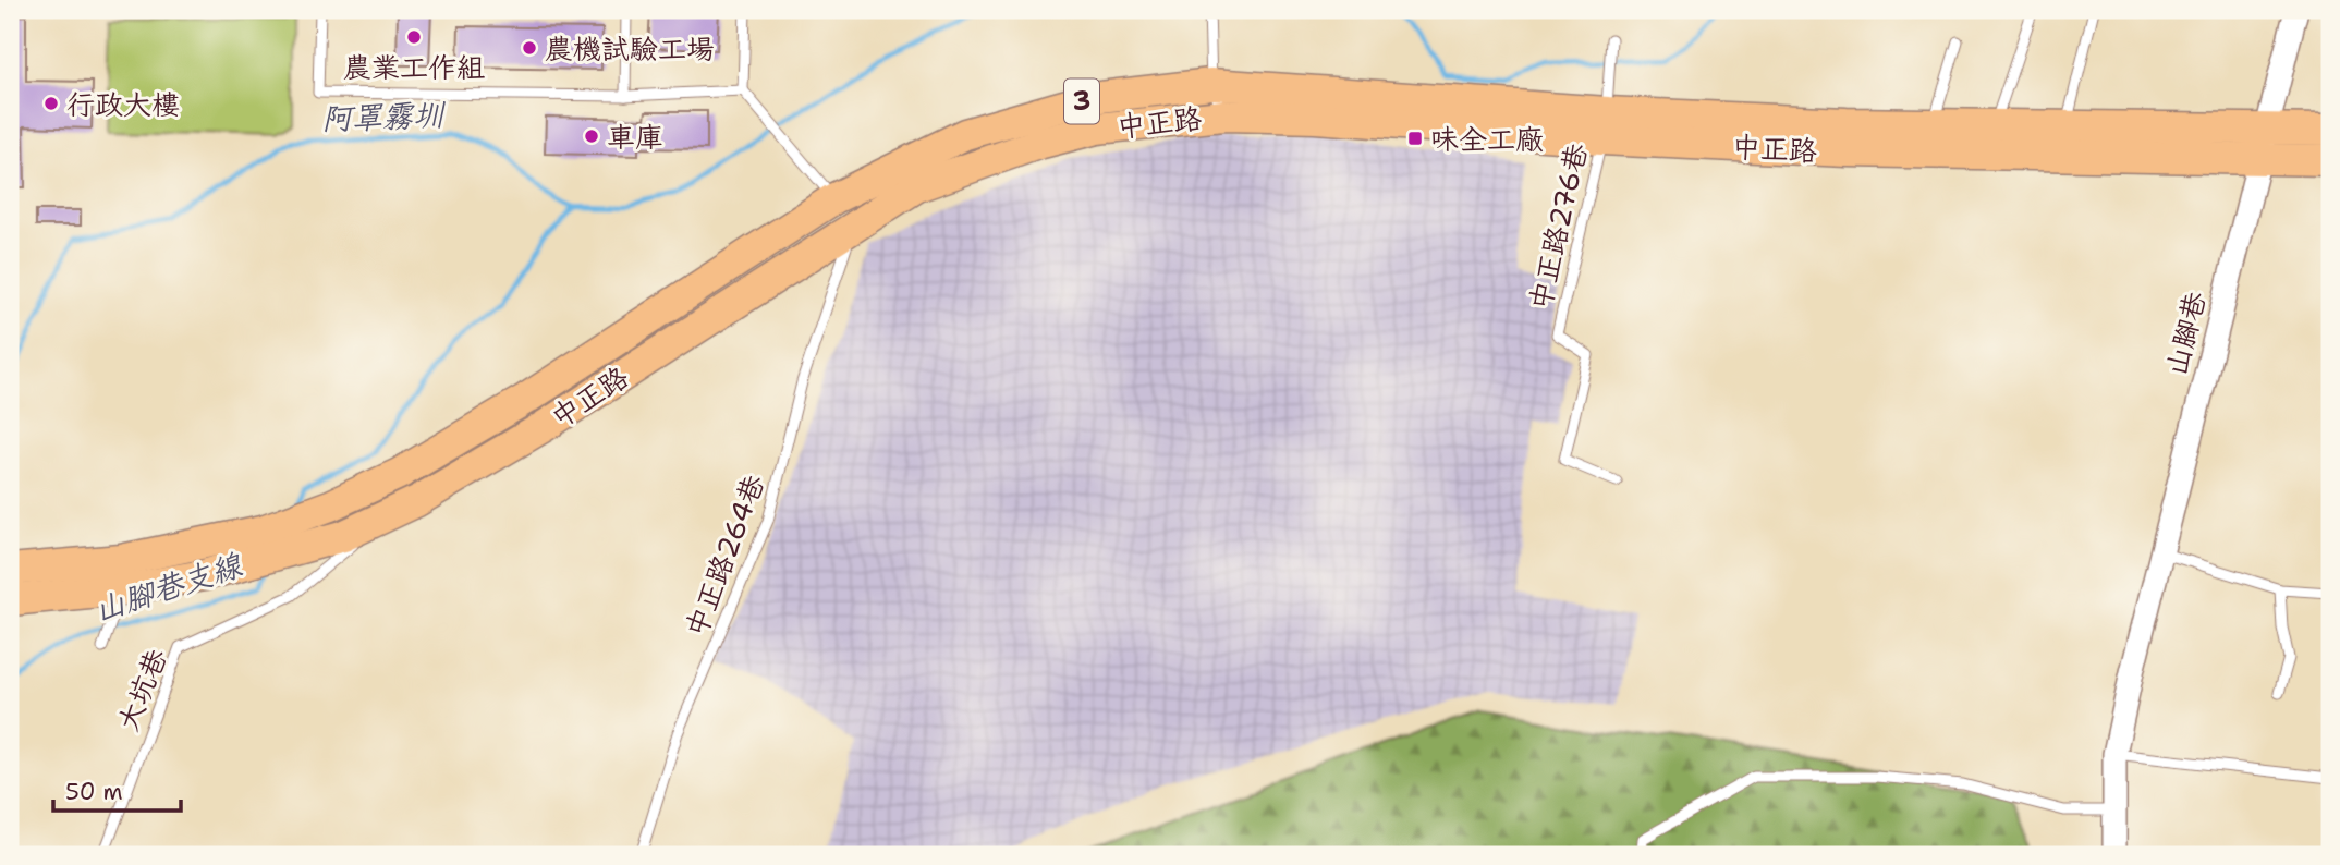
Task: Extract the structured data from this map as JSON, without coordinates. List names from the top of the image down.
{
  "streets": {
    "main road": ["3", "中正路"],
    "street": ["山腳巷"],
    "lane": ["中正路276巷", "中正路264巷", "大坑巷"]
  },
  "crossings": [
    ["中正路", "中正路276巷"],
    ["中正路", "山腳巷"],
    ["中正路", "中正路264巷"],
    ["中正路", "大坑巷"]
  ],
  "water": ["阿罩霧圳", "山腳巷支線"],
  "places": {
    "other": [
      "農業工作組",
      "農機試驗工場",
      "行政大樓",
      "車庫"
    ],
    "transit": ["味全工廠"]
  },
  "scale_bar": "50 m"
}
